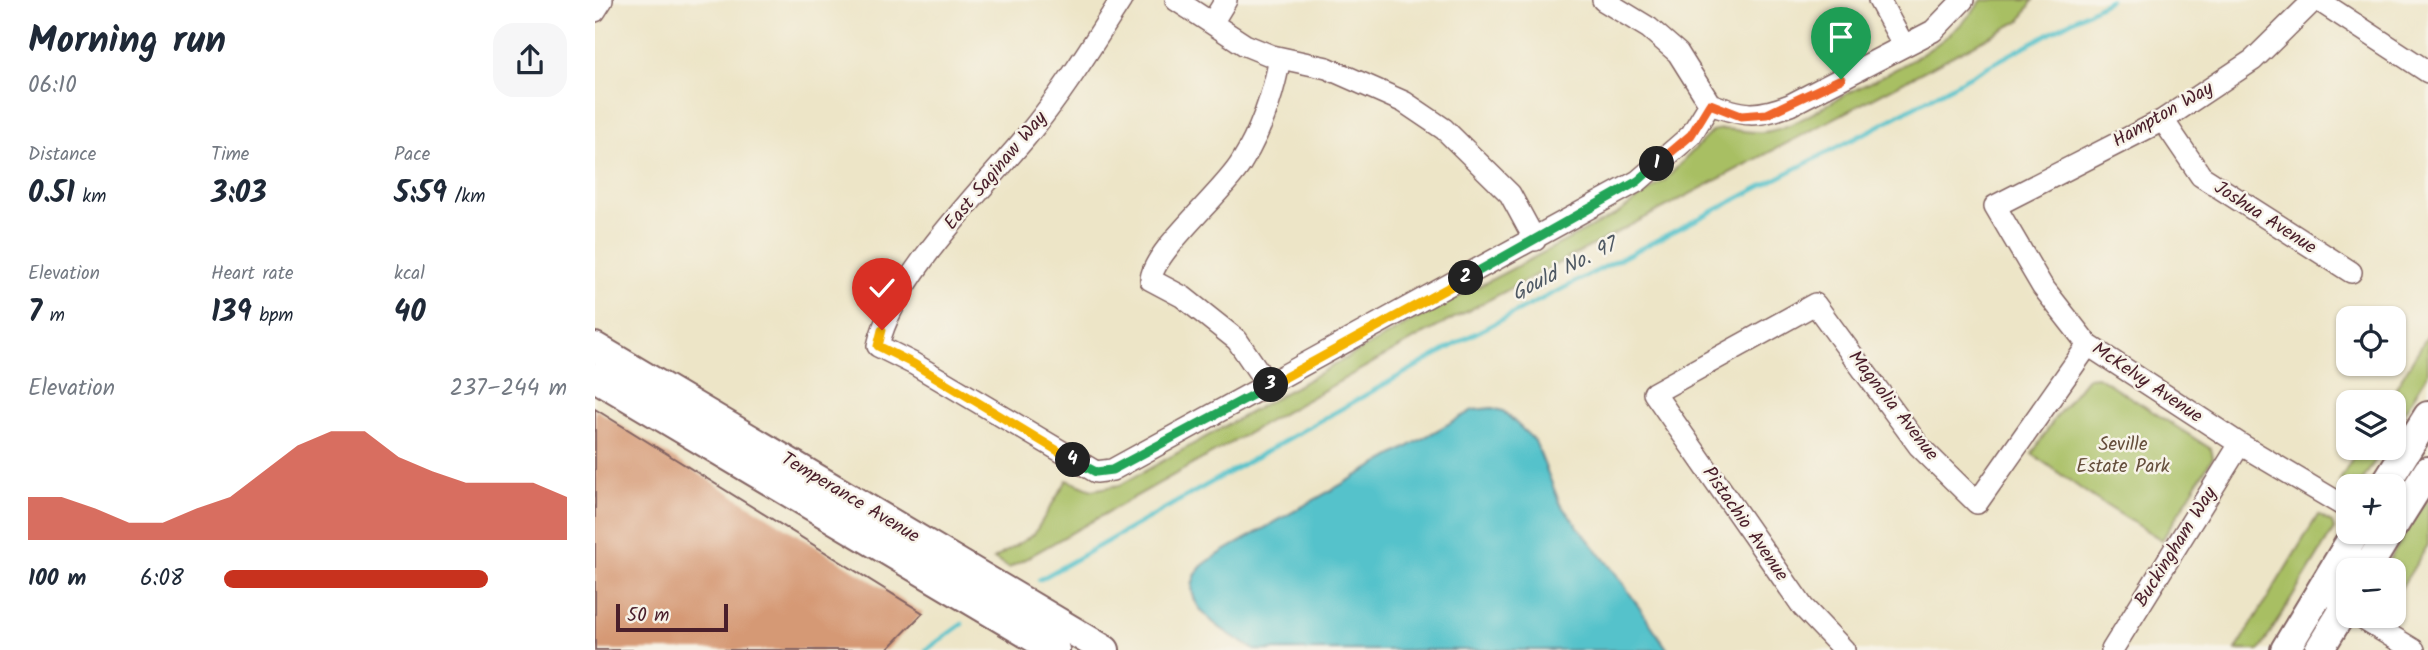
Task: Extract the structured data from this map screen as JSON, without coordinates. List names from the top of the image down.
{
  "streets": {
    "main road": ["Temperance Avenue"],
    "street": [
      "Hampton Way",
      "East Saginaw Way",
      "Joshua Avenue",
      "McKelvy Avenue",
      "Magnolia Avenue",
      "Pistachio Avenue",
      "Buckingham Way"
    ]
  },
  "crossings": [
    ["Hampton Way", "Joshua Avenue"],
    ["Hampton Way", "McKelvy Avenue"],
    ["McKelvy Avenue", "Magnolia Avenue"],
    ["McKelvy Avenue", "Buckingham Way"],
    ["Magnolia Avenue", "Pistachio Avenue"]
  ],
  "water": ["Gould No. 97"],
  "parks": ["Seville Estate Park"],
  "scale_bar": "50 m",
  "page": {
    "heading": ["Morning run", "06:10"],
    "stats": [
      ["Distance", "0.51 km"],
      ["Time", "3:03"],
      ["Pace", "5:59 /km"],
      ["Elevation", "7 m"],
      ["Heart rate", "139 bpm"],
      ["kcal", "40"]
    ],
    "pins": [
      "1",
      "2",
      "3",
      "4"
    ],
    "map_buttons": ["+", "−"],
    "chart": ["Elevation", "237–244 m"],
    "list": [
      {
        "name": "100 m",
        "note": "6:08"
      }
    ],
    "scale": "50 m"
  }
}
